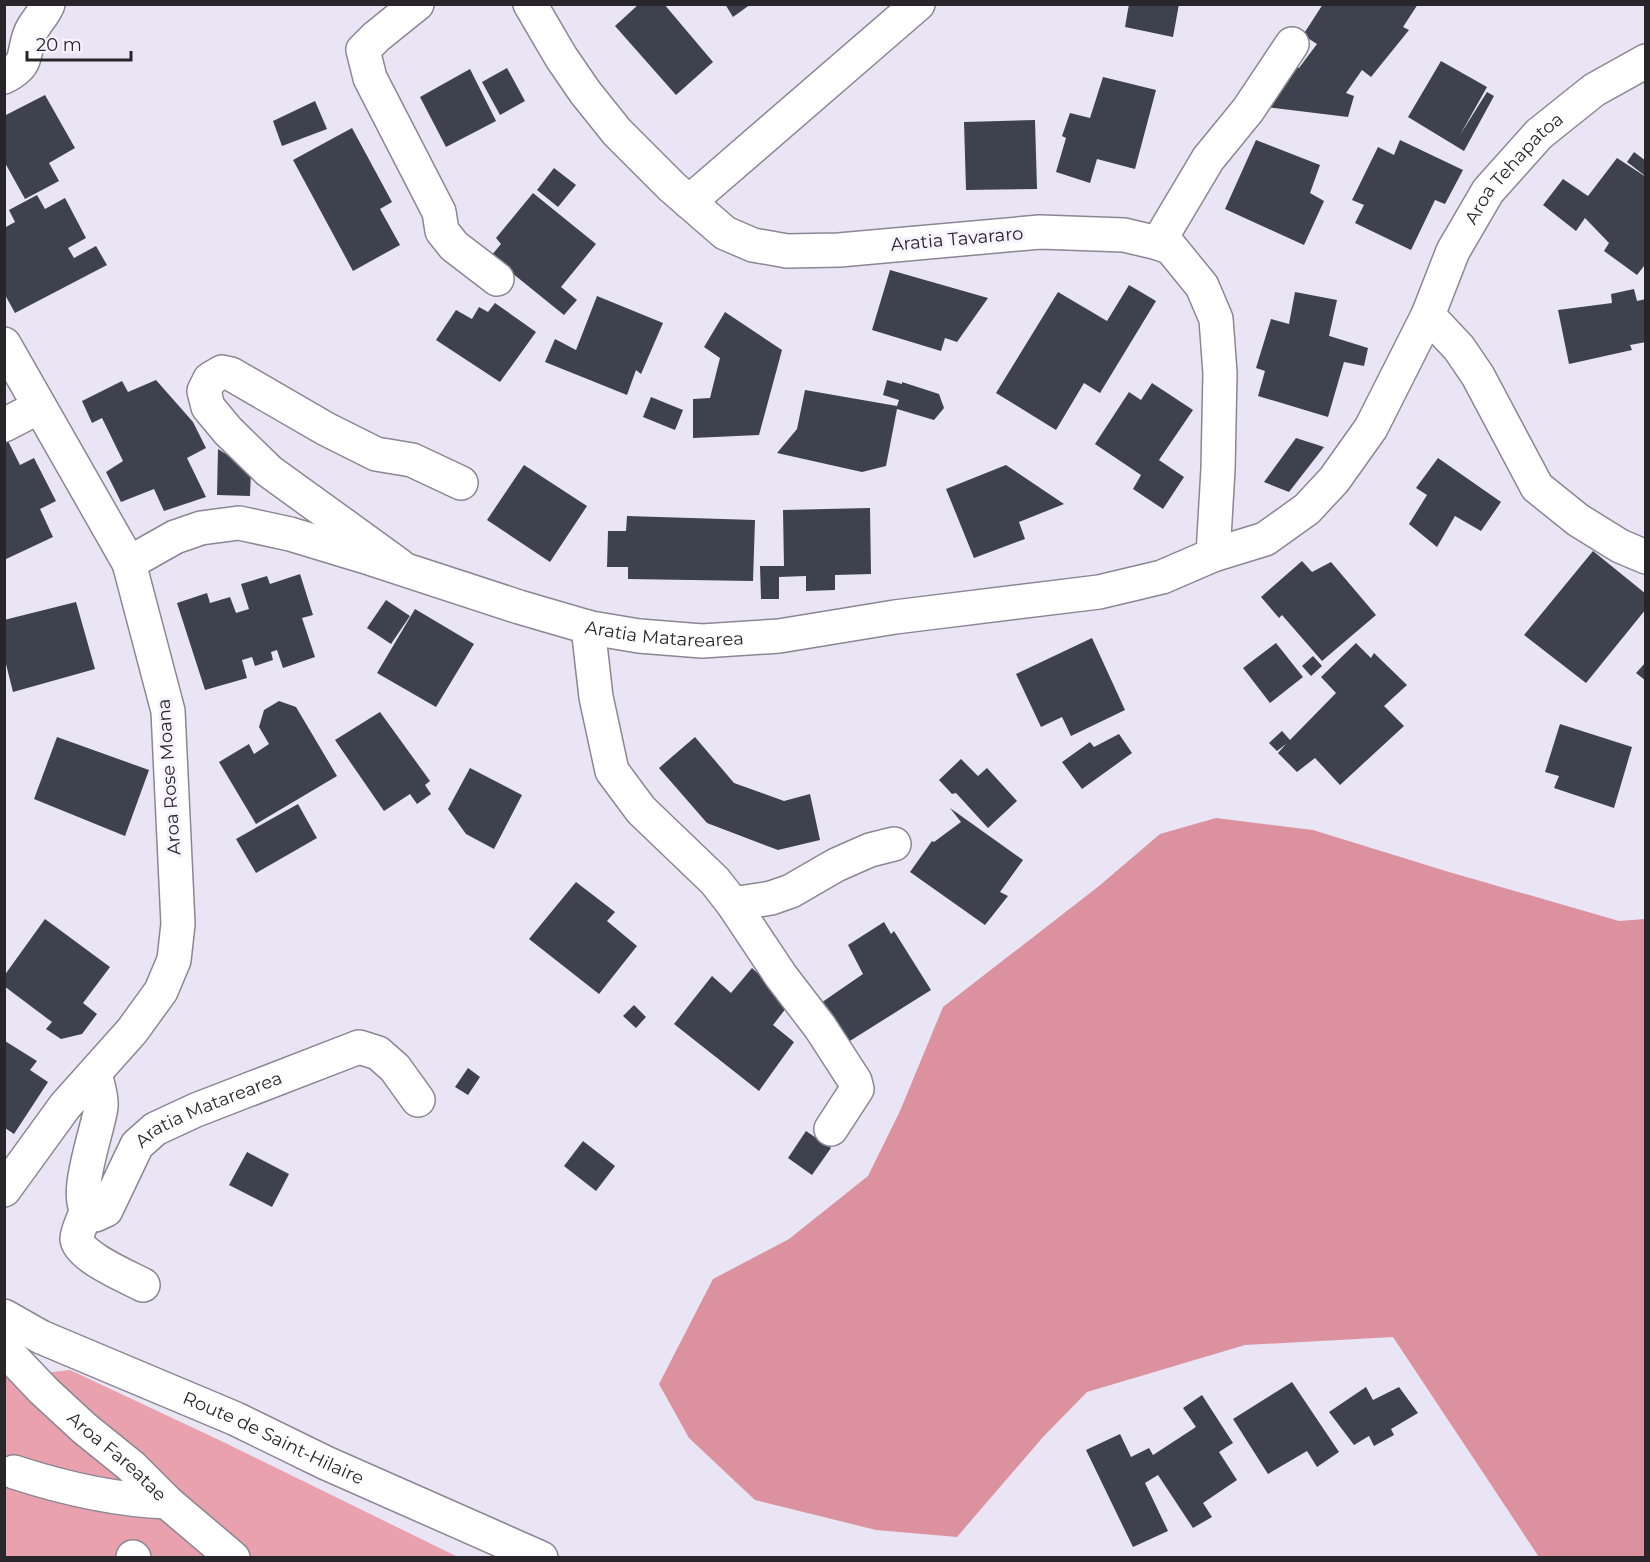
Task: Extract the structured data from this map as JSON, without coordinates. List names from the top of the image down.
{
  "streets": {
    "street": [
      "Aroa Tehapatoa",
      "Aratia Tavararo",
      "Aratia Matarearea",
      "Aroa Rose Moana",
      "Route de Saint-Hilaire",
      "Aroa Fareatae"
    ]
  },
  "crossings": [
    ["Aroa Tehapatoa", "Aratia Tavararo"],
    ["Aroa Tehapatoa", "Aratia Matarearea"],
    ["Aratia Tavararo", "Aratia Matarearea"],
    ["Aratia Matarearea", "Aroa Rose Moana"]
  ],
  "scale_bar": "20 m"
}
